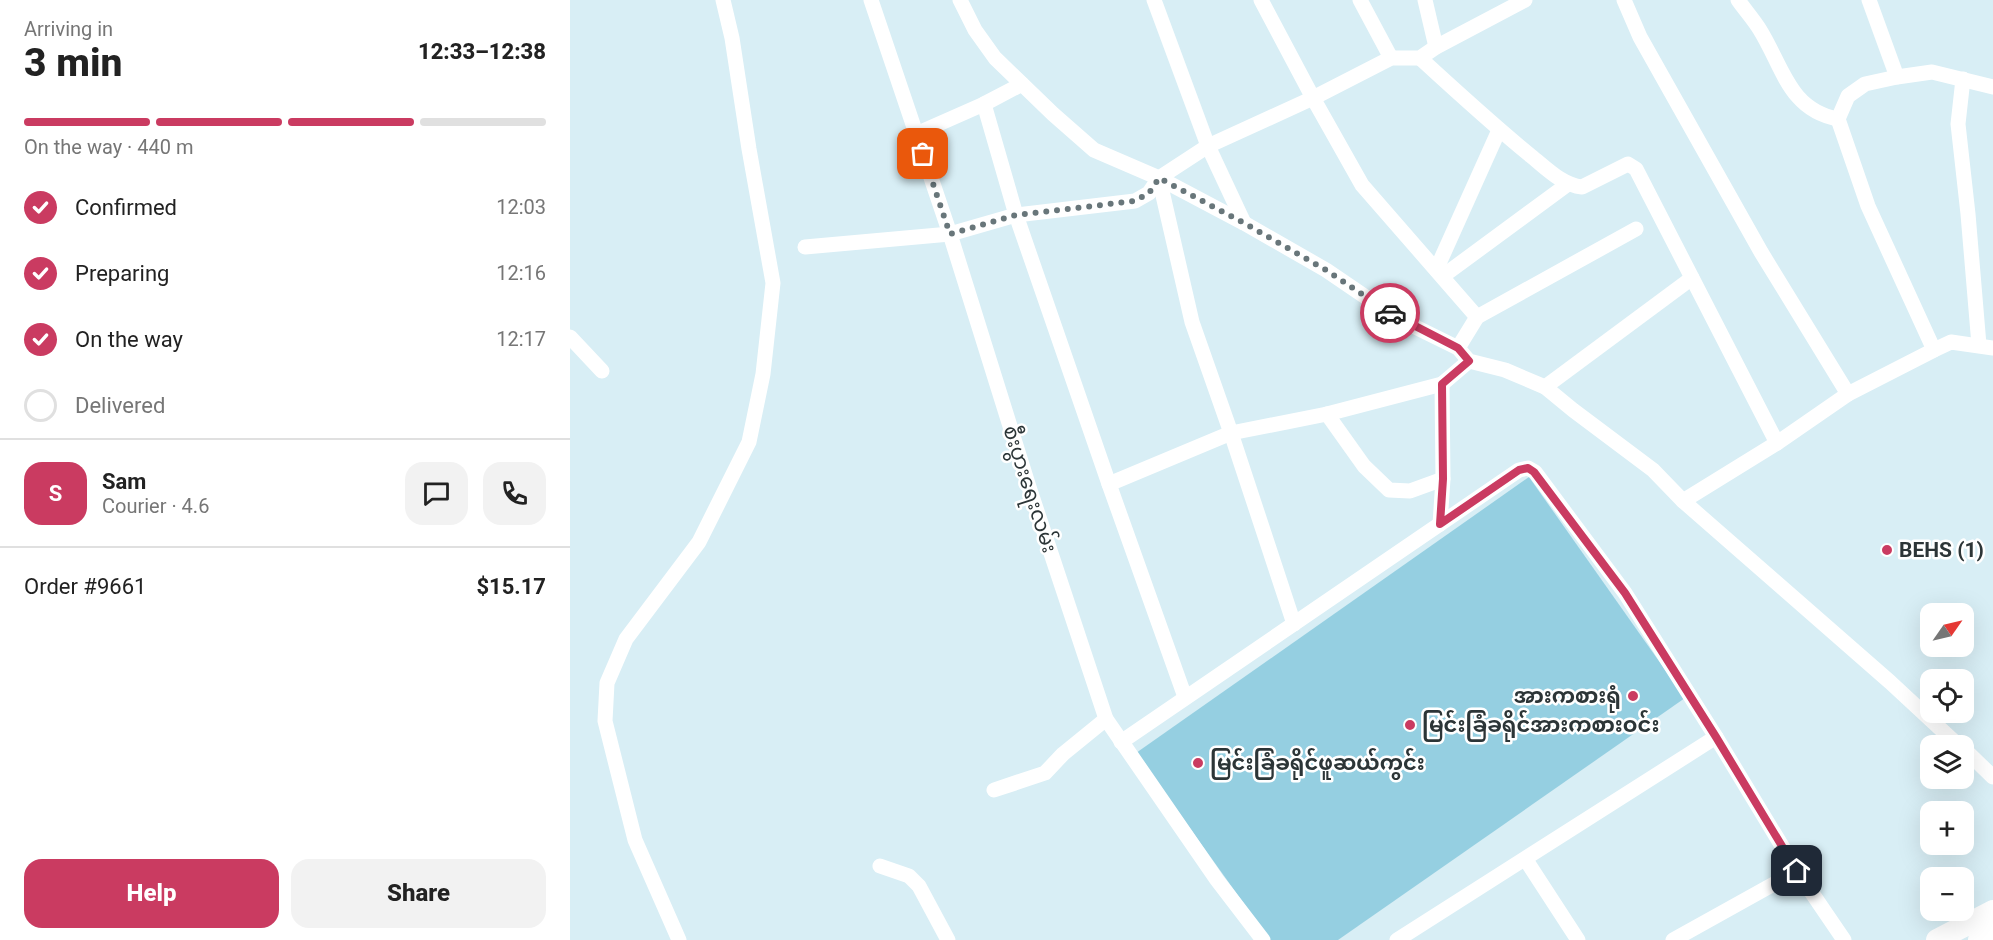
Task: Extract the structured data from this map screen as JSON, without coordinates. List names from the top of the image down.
{
  "streets": {
    "street": ["စီးပွားရေးလမ်း"]
  },
  "places": [
    "BEHS (1)",
    "အားကစားရုံ",
    "မြင်းခြံခရိုင်အားကစားဝင်း",
    "မြင်းခြံခရိုင်ဖူဆယ်ကွင်း"
  ],
  "north": "top right",
  "page": {
    "heading": ["3 min", "Arriving in", "12:33–12:38"],
    "panel": [
      "Sam",
      "Courier · 4.6",
      "Order #9661",
      "$15.17"
    ],
    "bar": "On the way · 440 m",
    "list": [
      ["Confirmed", "12:03"],
      ["Preparing", "12:16"],
      ["On the way", "12:17"],
      "Delivered"
    ],
    "round": "S",
    "map_buttons": ["+", "−"],
    "buttons": ["Help", "Share"]
  }
}
